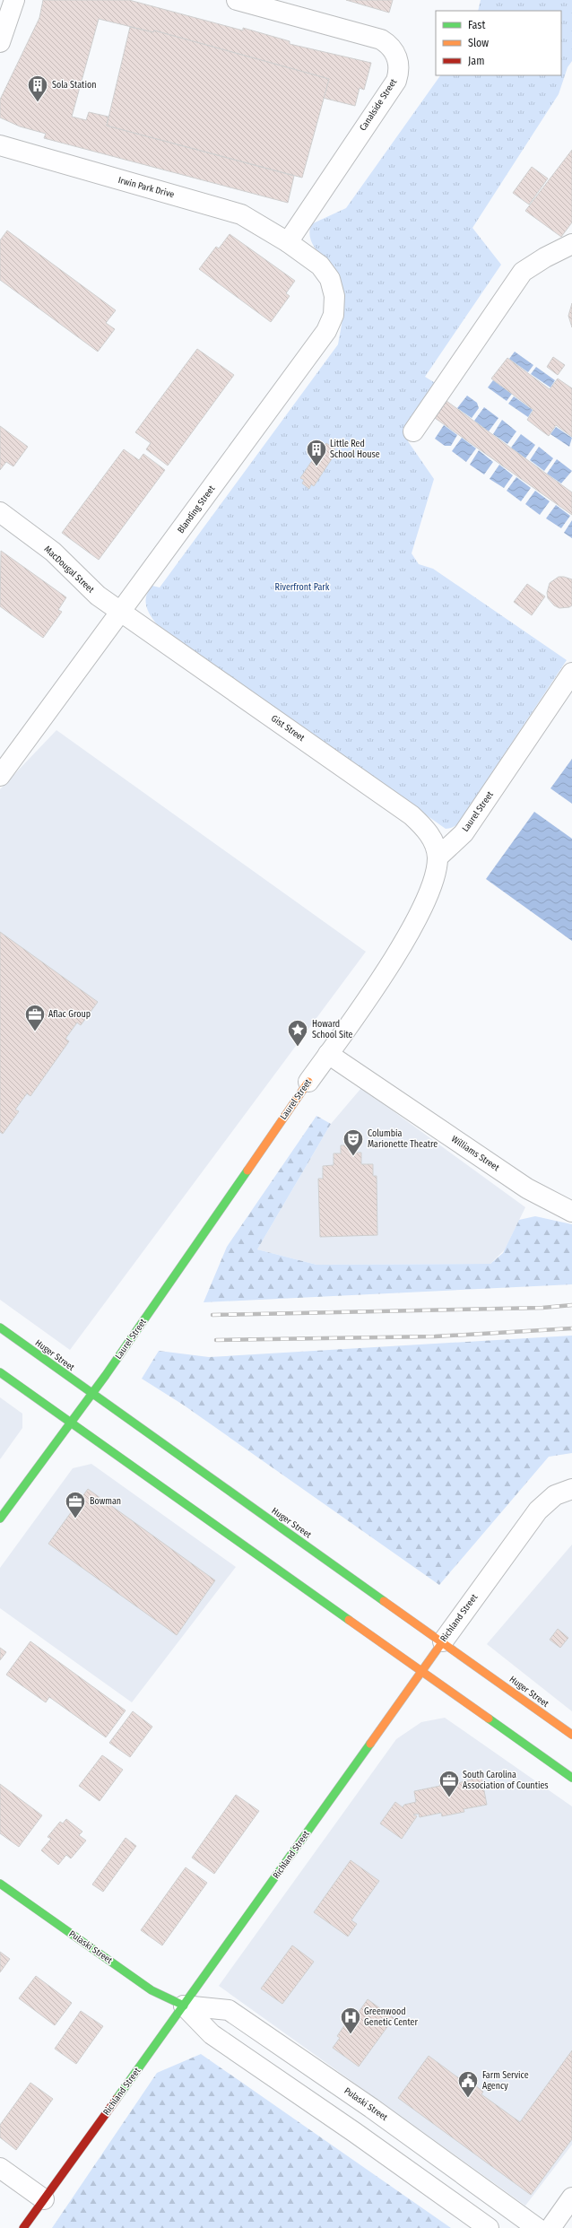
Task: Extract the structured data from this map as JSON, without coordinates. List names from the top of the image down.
{
  "streets": {
    "main road": [
      "Laurel Street",
      "Huger Street",
      "Richland Street",
      "Pulaski Street"
    ],
    "street": [
      "Canalside Street",
      "Irwin Park Drive",
      "Blanding Street",
      "MacDougal Street",
      "Gist Street",
      "Williams Street"
    ]
  },
  "crossings": [
    ["Canalside Street", "Irwin Park Drive"],
    ["Canalside Street", "Blanding Street"],
    ["Irwin Park Drive", "Blanding Street"],
    ["Blanding Street", "MacDougal Street"],
    ["Blanding Street", "Gist Street"],
    ["MacDougal Street", "Gist Street"],
    ["Gist Street", "Laurel Street"],
    ["Laurel Street", "Williams Street"],
    ["Laurel Street", "Huger Street"],
    ["Huger Street", "Richland Street"],
    ["Richland Street", "Pulaski Street"]
  ],
  "parks": ["Riverfront Park"],
  "places": {
    "building": ["Sola Station", "Little Red School House"],
    "office": ["Aflac Group", "Bowman", "South Carolina Association of Counties"],
    "place": ["Howard School Site"],
    "theatre": ["Columbia Marionette Theatre"],
    "hospital": ["Greenwood Genetic Center"],
    "public building": ["Farm Service Agency"]
  },
  "legend": ["Fast", "Slow", "Jam"]
}
